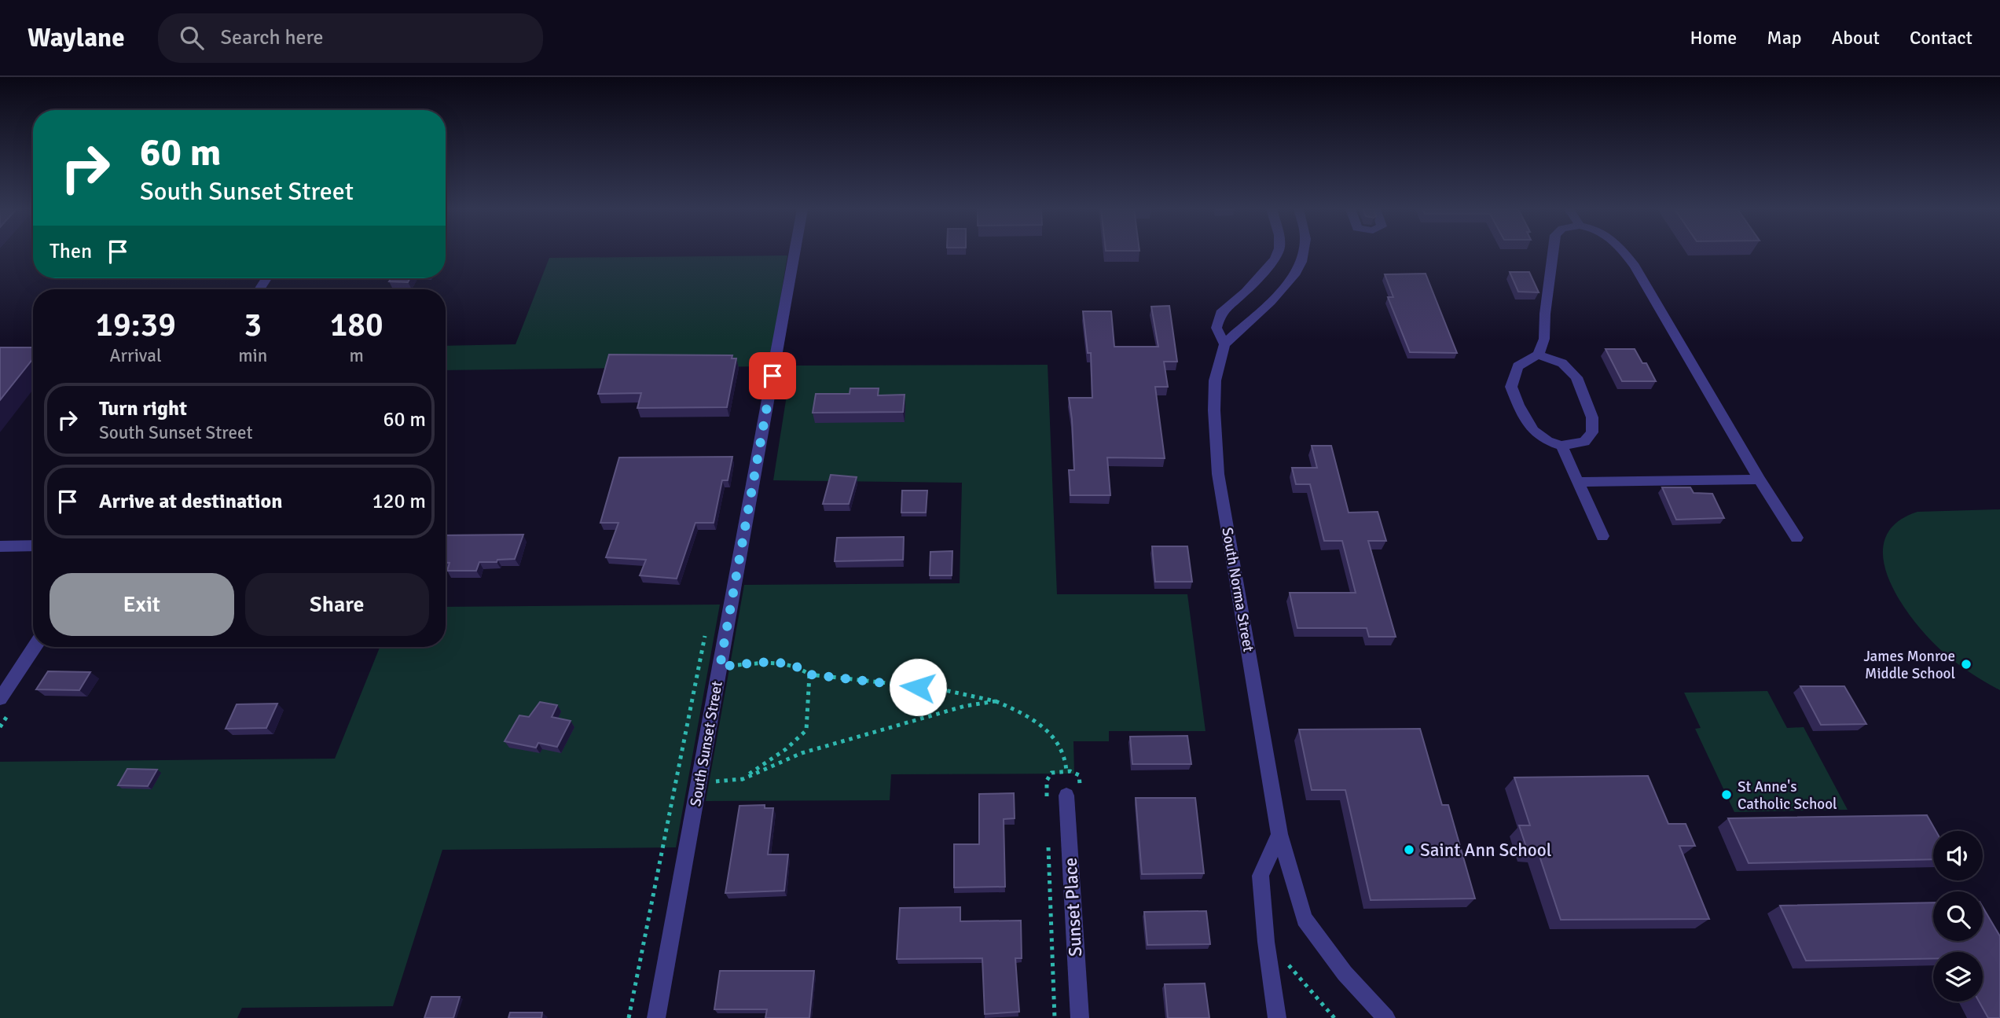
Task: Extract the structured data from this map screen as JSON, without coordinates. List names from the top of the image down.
{
  "streets": {
    "street": ["South Norma Street", "South Sunset Street", "Sunset Place"]
  },
  "places": ["James Monroe Middle School", "St Anne's Catholic School", "Saint Ann School"],
  "page": {
    "header": "Waylane",
    "search": "Search here",
    "nav": [
      "Home",
      "Map",
      "About",
      "Contact"
    ],
    "turn": ["60 m", "South Sunset Street"],
    "then": "Then",
    "eta": [
      "19:39",
      "Arrival",
      "3",
      "min",
      "180",
      "m"
    ],
    "list": [
      {
        "name": "Turn right",
        "note": "South Sunset Street",
        "value": "60 m"
      },
      {
        "name": "Arrive at destination",
        "value": "120 m"
      }
    ],
    "buttons": ["Exit", "Share"]
  }
}
